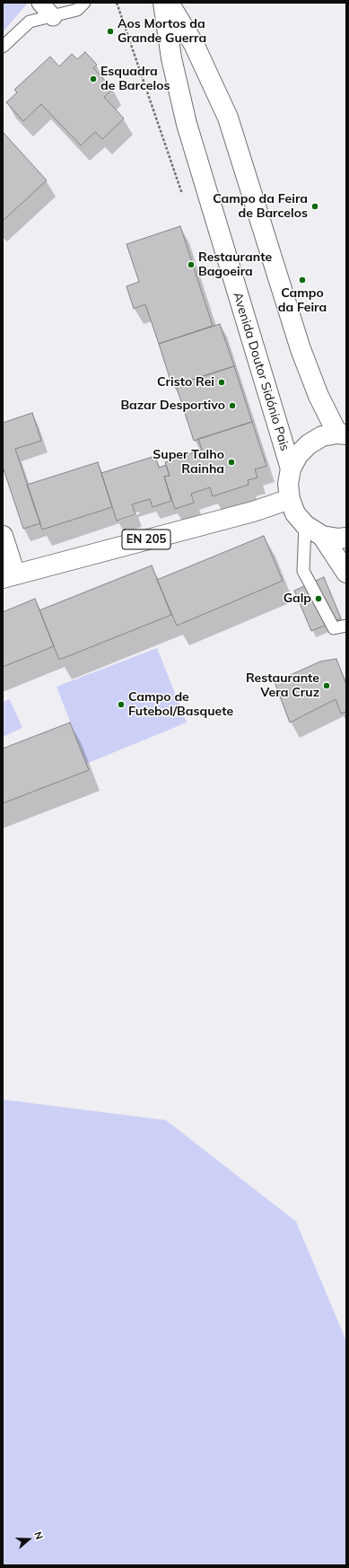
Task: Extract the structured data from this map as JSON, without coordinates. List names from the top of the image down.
{
  "streets": {
    "main road": ["Avenida Doutor Sidónio Pais", "EN 205"]
  },
  "places": [
    "Aos Mortos da Grande Guerra",
    "Esquadra de Barcelos",
    "Campo da Feira de Barcelos",
    "Restaurante Bagoeira",
    "Campo da Feira",
    "Cristo Rei",
    "Bazar Desportivo",
    "Super Talho Rainha",
    "Galp",
    "Restaurante Vera Cruz",
    "Campo de Futebol/Basquete"
  ],
  "north": "right"
}
